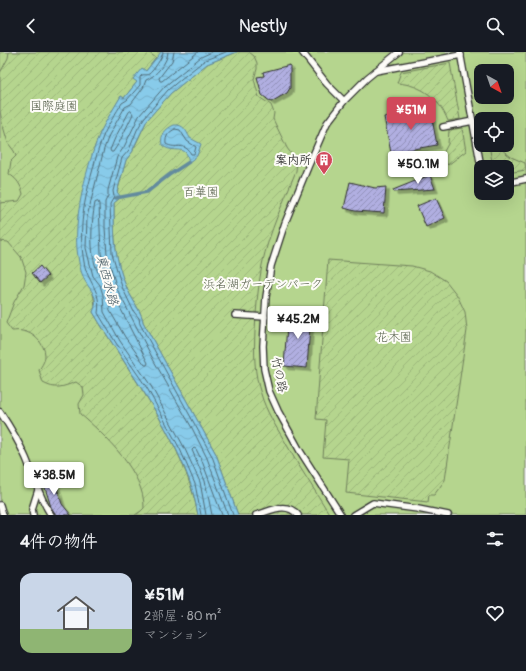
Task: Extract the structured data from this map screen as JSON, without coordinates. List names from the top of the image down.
{
  "streets": {
    "lane": ["竹の路"]
  },
  "water": ["東西水路"],
  "parks": [
    "国際庭園",
    "百華園",
    "浜名湖ガーデンパーク",
    "花木園"
  ],
  "places": {
    "building": ["案内所"]
  },
  "north": "bottom right",
  "page": {
    "header": "Nestly",
    "price": [
      "¥51M",
      "¥50.1M",
      "¥45.2M",
      "¥38.5M"
    ],
    "heading": "4件の物件",
    "list": [
      {
        "name": "¥51M",
        "note": "2部屋 · 80 m² · マンション"
      }
    ]
  }
}
